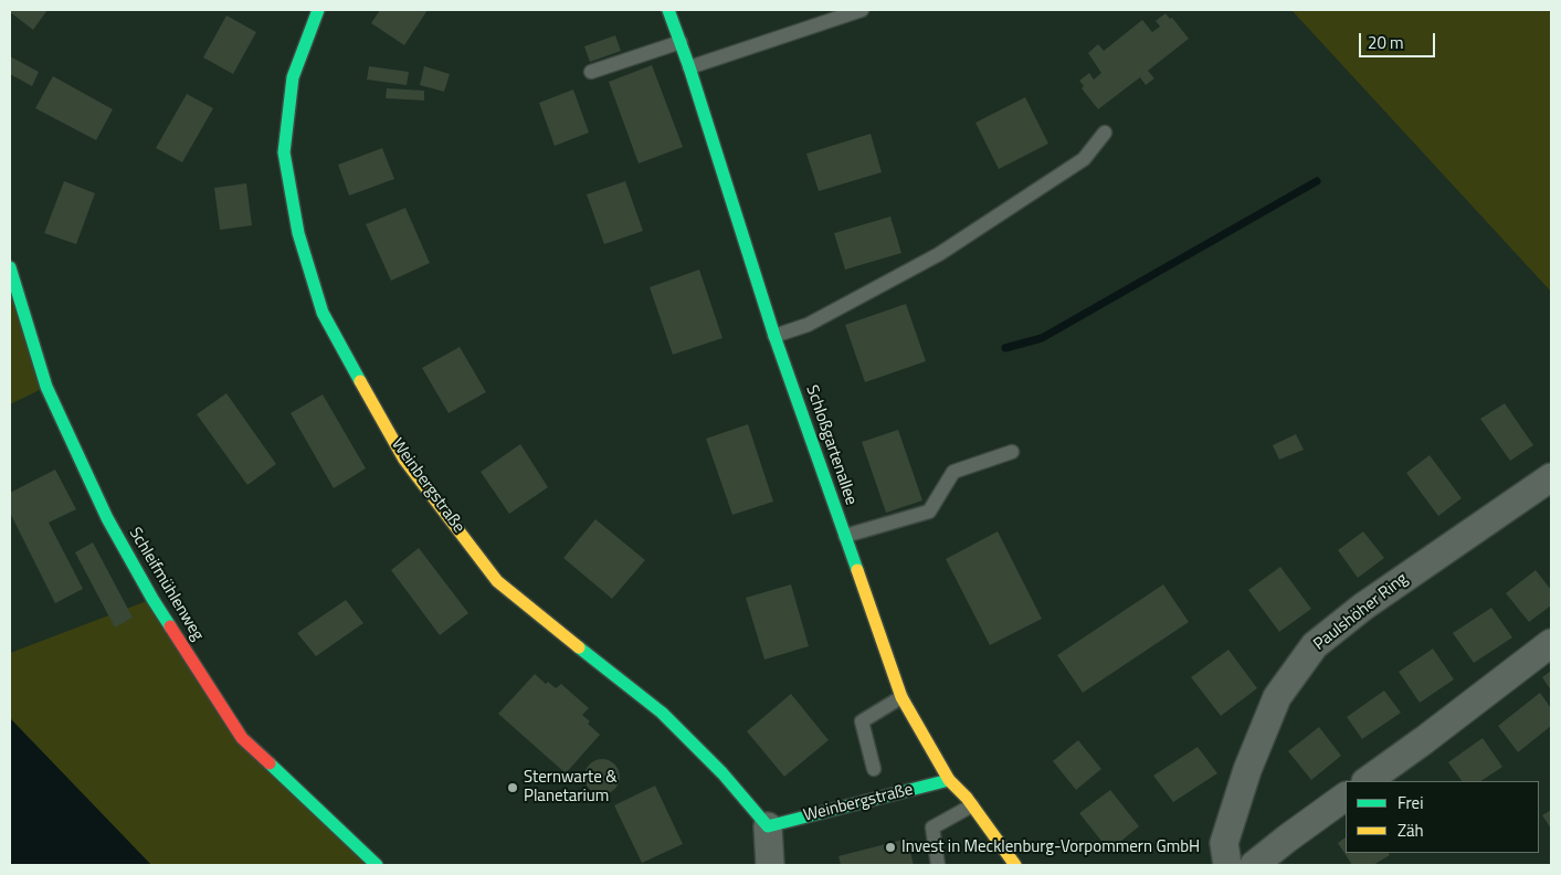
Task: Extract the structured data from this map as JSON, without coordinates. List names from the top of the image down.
{
  "streets": {
    "street": [
      "Schloßgartenallee",
      "Weinbergstraße",
      "Schleifmühlenweg",
      "Paulshöher Ring"
    ]
  },
  "crossings": [
    ["Schloßgartenallee", "Weinbergstraße"]
  ],
  "places": ["Sternwarte & Planetarium", "Invest in Mecklenburg-Vorpommern GmbH"],
  "legend": ["Frei", "Zäh"],
  "scale_bar": "20 m"
}
